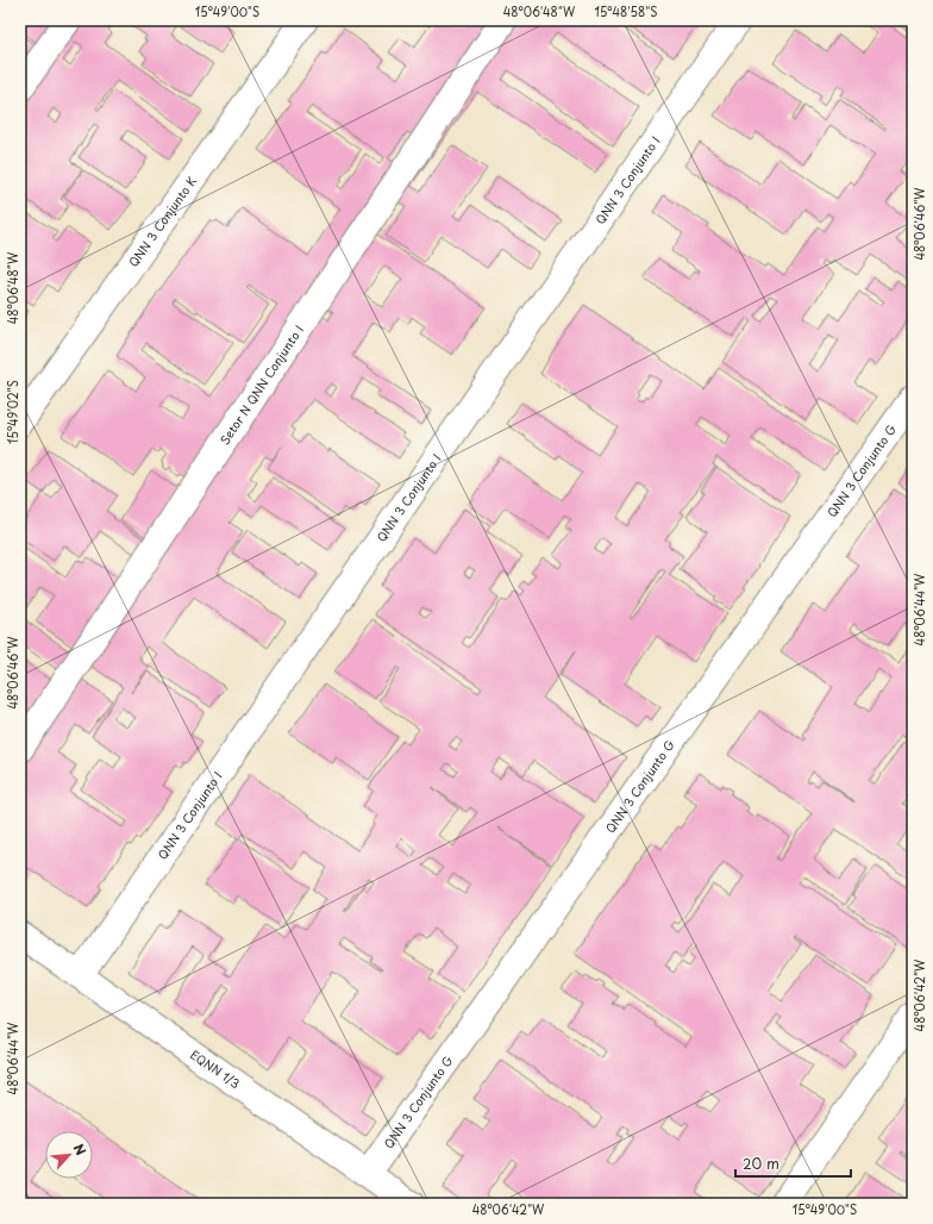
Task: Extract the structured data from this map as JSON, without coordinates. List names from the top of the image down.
{
  "streets": {
    "street": [
      "QNN 3 Conjunto I",
      "QNN 3 Conjunto K",
      "Setor N QNN Conjunto I",
      "QNN 3 Conjunto G",
      "EQNN 1/3"
    ]
  },
  "crossings": [
    ["QNN 3 Conjunto I", "EQNN 1/3"],
    ["QNN 3 Conjunto G", "EQNN 1/3"]
  ],
  "scale_bar": "20 m",
  "north": "top right",
  "coordinates": [
    "15°49'00\"S",
    "48°06'48\"W",
    "15°48'58\"S",
    "48°06'46\"W",
    "15°49'02\"S",
    "48°06'44\"W",
    "48°06'42\"W"
  ]
}
